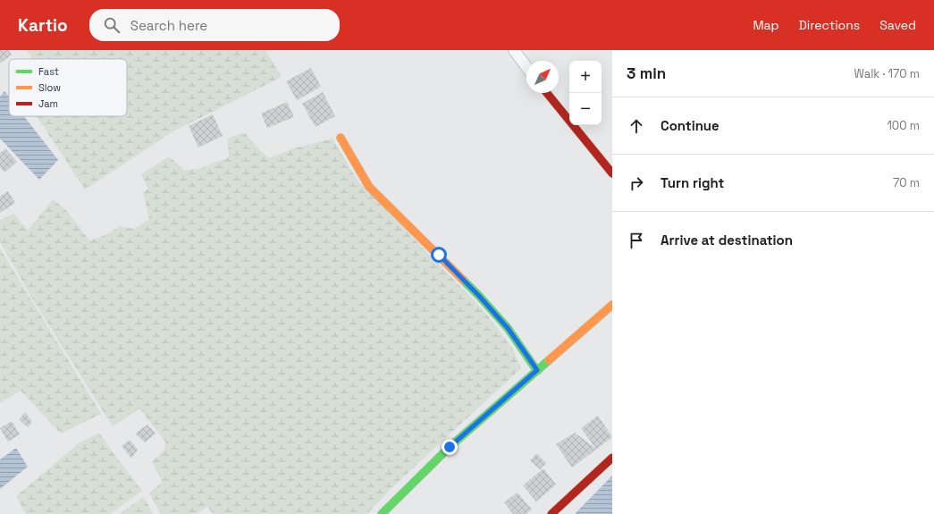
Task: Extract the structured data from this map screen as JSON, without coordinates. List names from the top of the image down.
{
  "legend": ["Fast", "Slow", "Jam"],
  "north": "top right",
  "page": {
    "header": "Kartio",
    "search": "Search here",
    "nav": ["Map", "Directions", "Saved"],
    "heading": ["3 min", "Walk · 170 m"],
    "map_buttons": ["+", "−"],
    "list": [
      ["Continue", "100 m"],
      ["Turn right", "70 m"],
      "Arrive at destination"
    ]
  }
}
